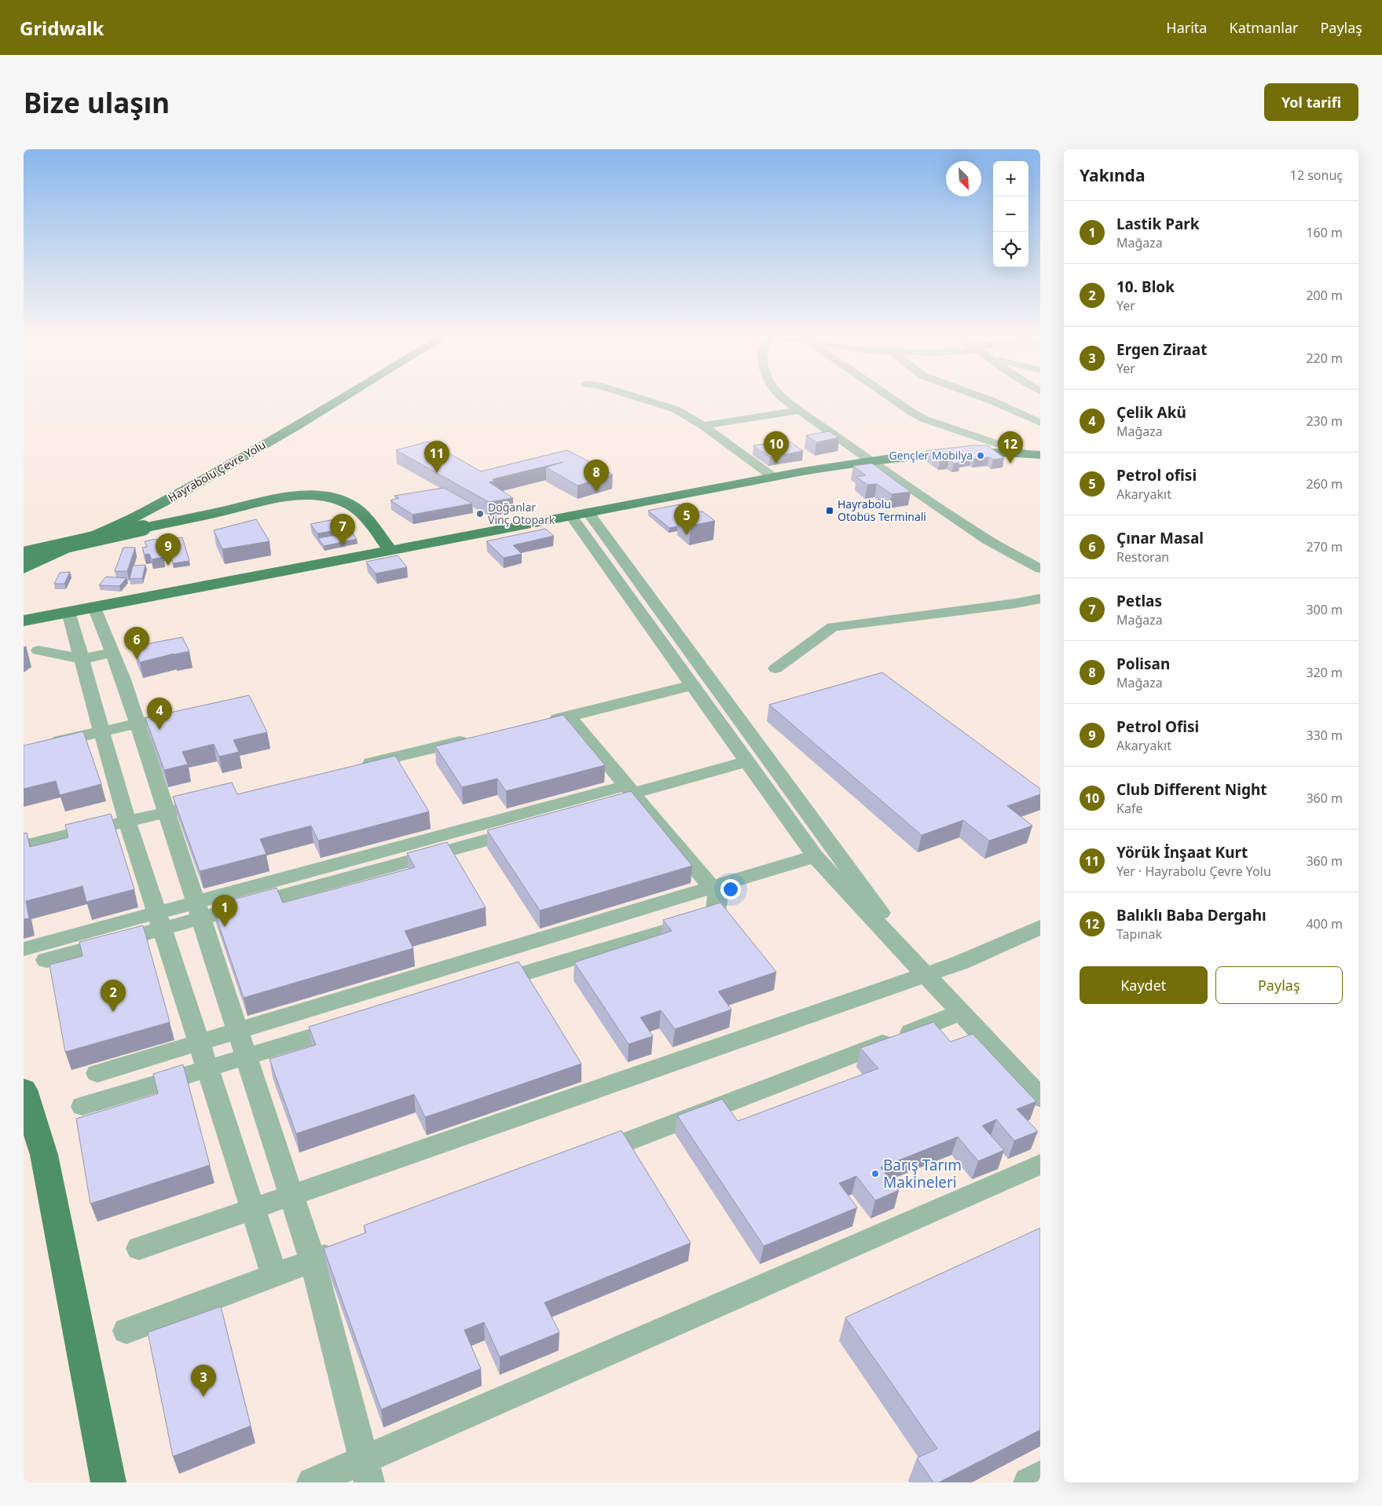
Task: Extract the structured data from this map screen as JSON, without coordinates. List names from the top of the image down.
{
  "streets": {
    "main road": ["Hayrabolu Çevre Yolu"]
  },
  "places": {
    "other": ["Gençler Mobilya", "Doğanlar Vinç Otopark", "Barış Tarım Makineleri"],
    "transit": ["Hayrabolu Otobüs Terminali"]
  },
  "north": "bottom right",
  "page": {
    "header": "Gridwalk",
    "nav": ["Harita", "Katmanlar", "Paylaş"],
    "buttons": [
      "Yol tarifi",
      ["Kaydet", "Paylaş"]
    ],
    "title": "Bize ulaşın",
    "heading": ["Yakında", "12 sonuç"],
    "map_buttons": ["+", "−"],
    "list": [
      {
        "mark": "1",
        "name": "Lastik Park",
        "note": "Mağaza",
        "value": "160 m"
      },
      {
        "mark": "2",
        "name": "10. Blok",
        "note": "Yer",
        "value": "200 m"
      },
      {
        "mark": "3",
        "name": "Ergen Ziraat",
        "note": "Yer",
        "value": "220 m"
      },
      {
        "mark": "4",
        "name": "Çelik Akü",
        "note": "Mağaza",
        "value": "230 m"
      },
      {
        "mark": "5",
        "name": "Petrol ofisi",
        "note": "Akaryakıt",
        "value": "260 m"
      },
      {
        "mark": "6",
        "name": "Çınar Masal",
        "note": "Restoran",
        "value": "270 m"
      },
      {
        "mark": "7",
        "name": "Petlas",
        "note": "Mağaza",
        "value": "300 m"
      },
      {
        "mark": "8",
        "name": "Polisan",
        "note": "Mağaza",
        "value": "320 m"
      },
      {
        "mark": "9",
        "name": "Petrol Ofisi",
        "note": "Akaryakıt",
        "value": "330 m"
      },
      {
        "mark": "10",
        "name": "Club Different Night",
        "note": "Kafe",
        "value": "360 m"
      },
      {
        "mark": "11",
        "name": "Yörük İnşaat Kurt",
        "note": "Yer · Hayrabolu Çevre Yolu",
        "value": "360 m"
      },
      {
        "mark": "12",
        "name": "Balıklı Baba Dergahı",
        "note": "Tapınak",
        "value": "400 m"
      }
    ],
    "pins": [
      "10",
      "12",
      "11",
      "8",
      "5",
      "7",
      "9",
      "6",
      "4",
      "1",
      "2",
      "3"
    ]
  }
}
